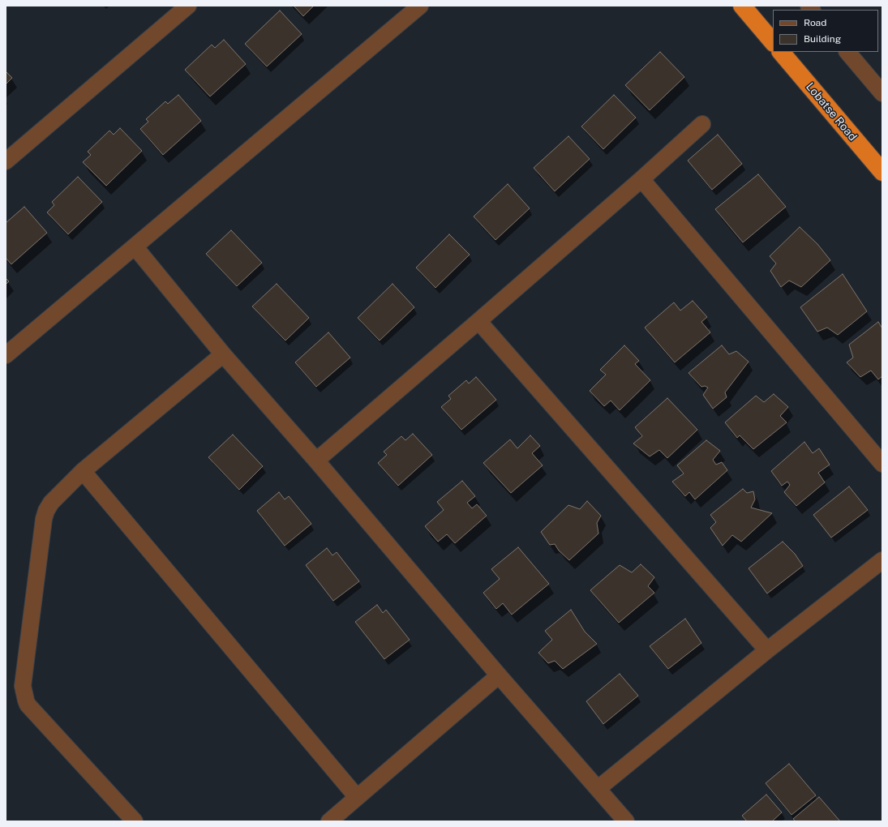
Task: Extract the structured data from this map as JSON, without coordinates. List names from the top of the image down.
{
  "streets": {
    "highway": ["Lobatse Road"]
  },
  "legend": ["Road", "Building"]
}
